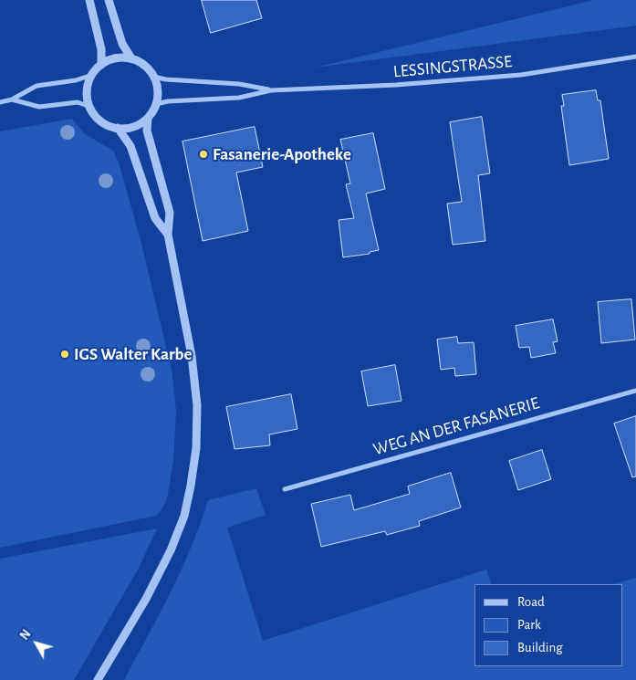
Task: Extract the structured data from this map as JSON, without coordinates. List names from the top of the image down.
{
  "streets": {
    "street": ["LESSINGSTRASSE", "WEG AN DER FASANERIE"]
  },
  "places": ["Fasanerie-Apotheke", "IGS Walter Karbe"],
  "legend": ["Road", "Park", "Building"],
  "north": "top left"
}
